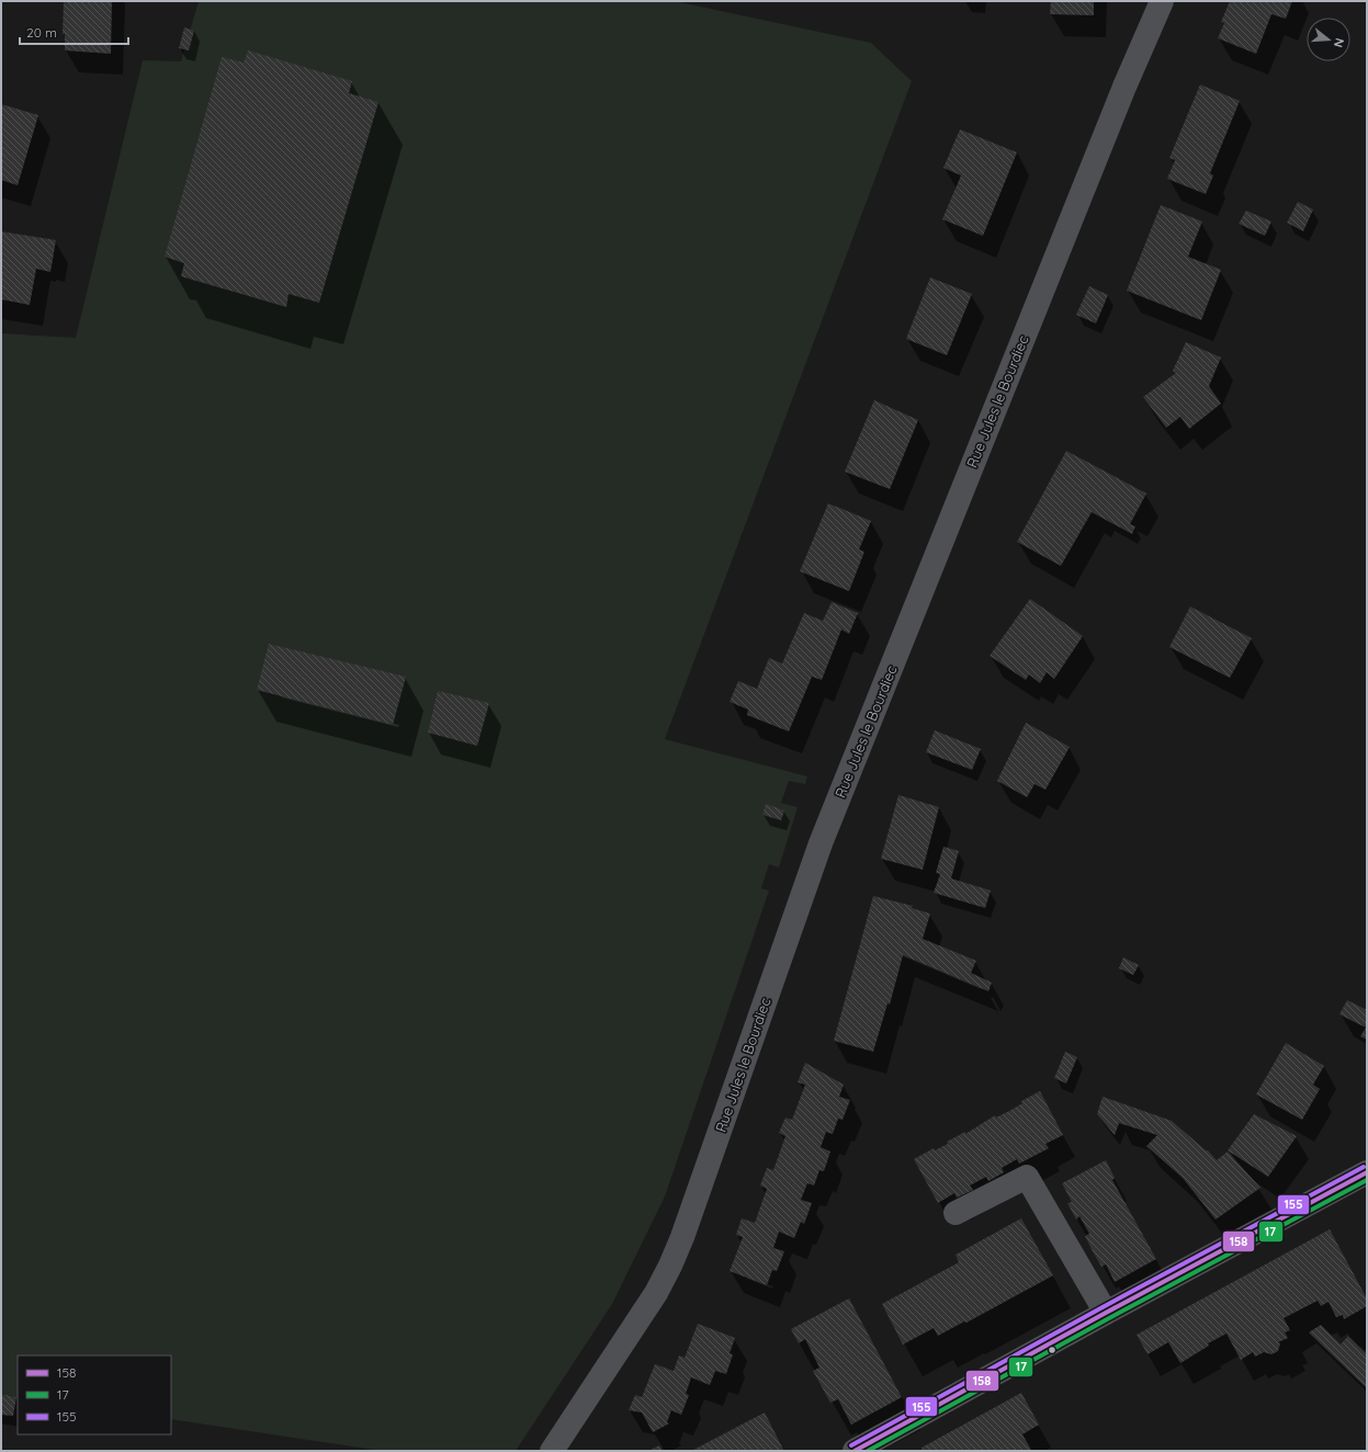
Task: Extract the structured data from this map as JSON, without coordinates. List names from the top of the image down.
{
  "streets": {
    "street": ["Rue Jules le Bourdiec"]
  },
  "lines": ["transit line 155", "transit line 158", "transit line 17"],
  "legend": ["158", "17", "155"],
  "scale_bar": "20 m",
  "north": "right"
}
